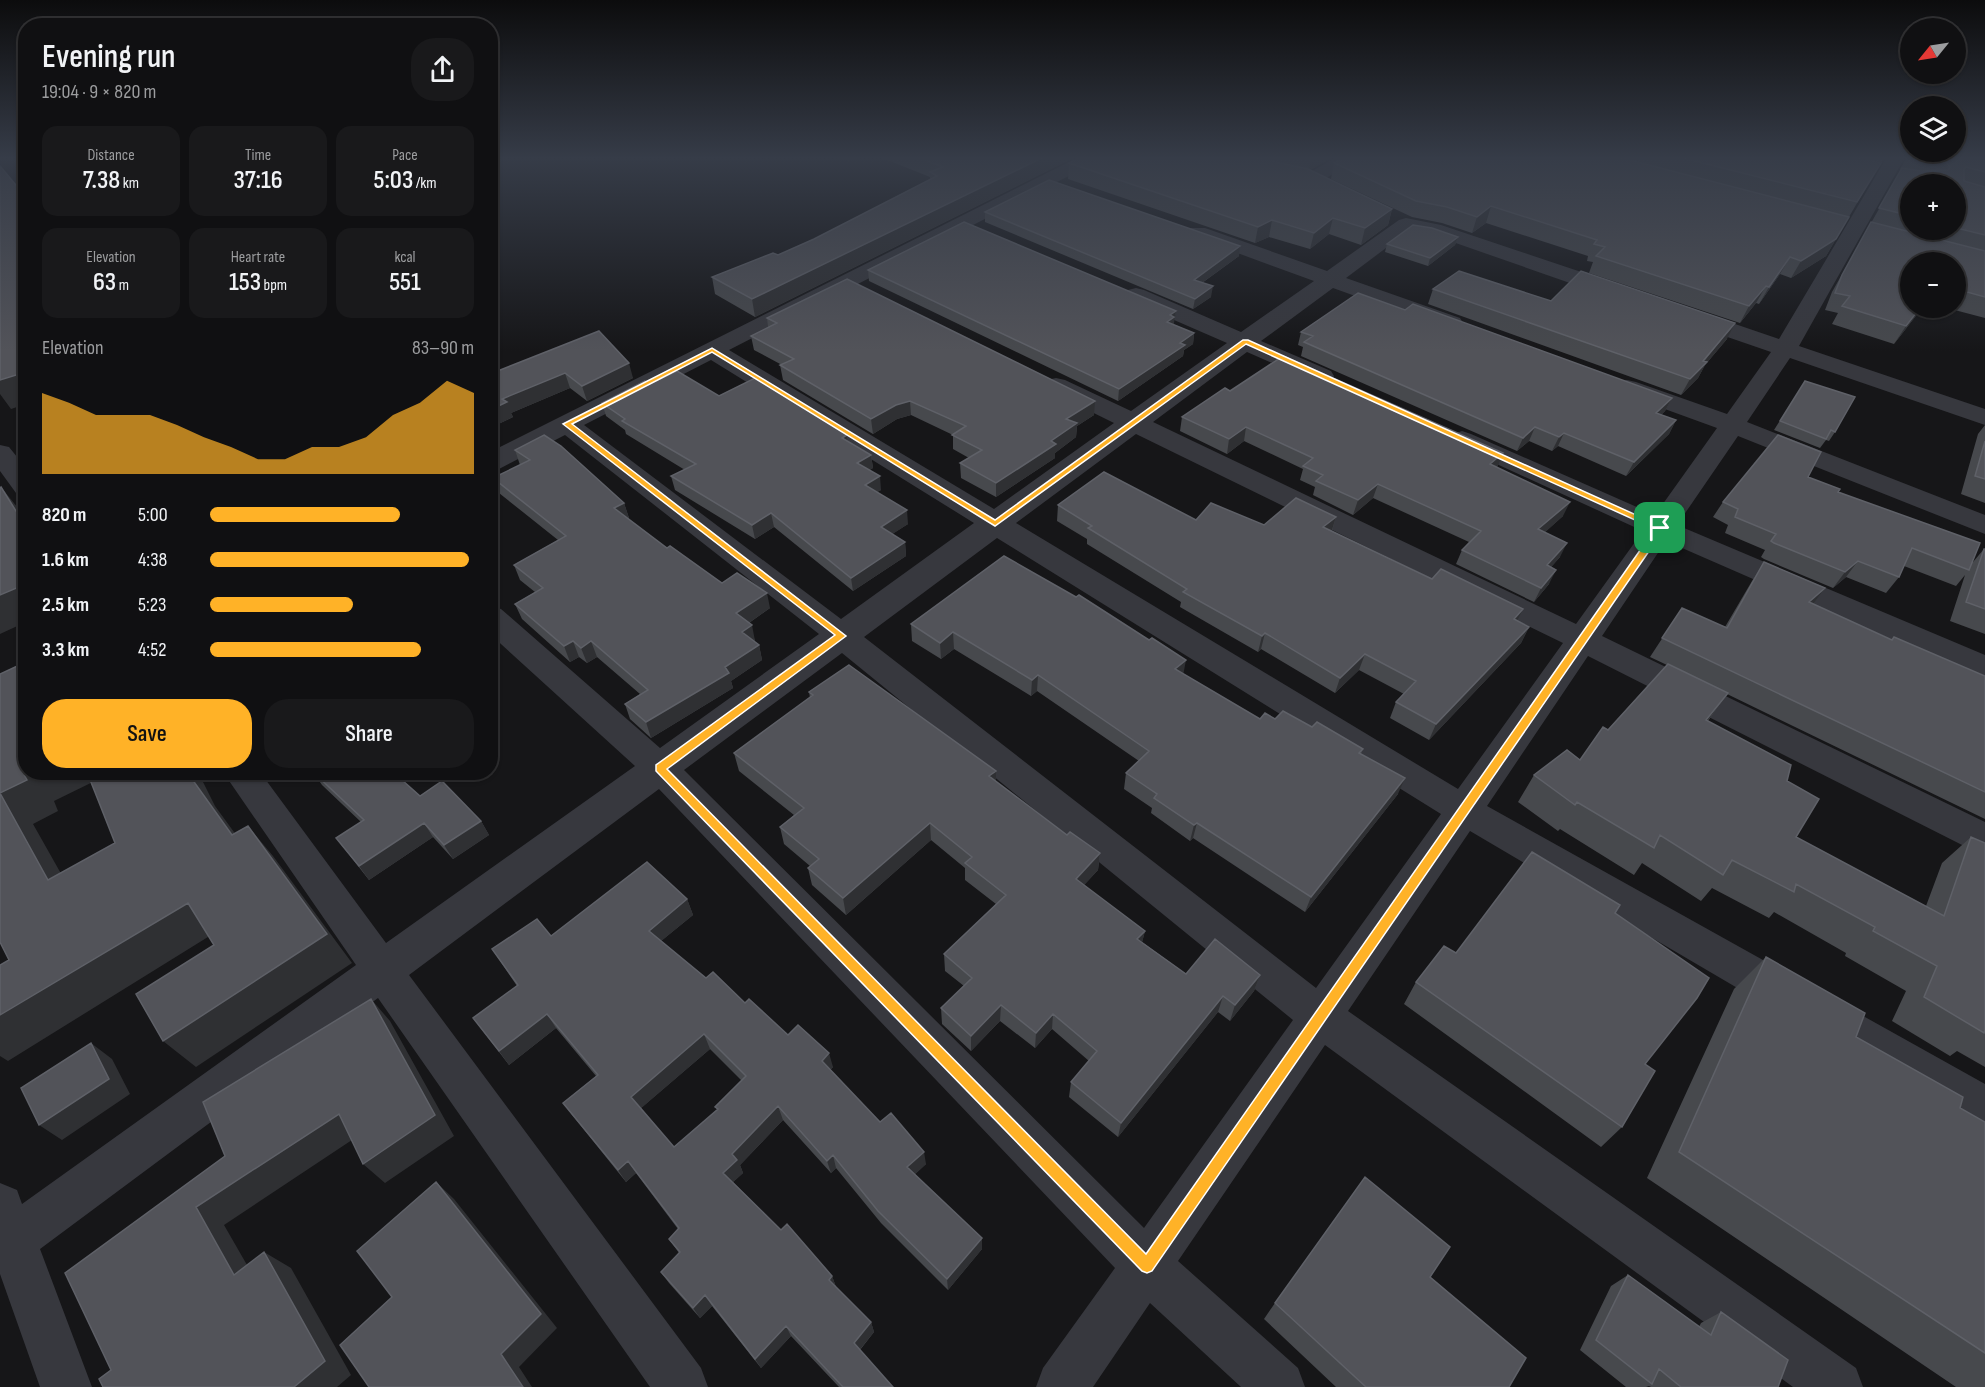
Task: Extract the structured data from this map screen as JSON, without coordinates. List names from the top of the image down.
{
  "north": "bottom left",
  "page": {
    "map_buttons": ["+", "−"],
    "heading": ["Evening run", "19:04 · 9 × 820 m"],
    "stats": [
      ["Distance", "7.38 km"],
      ["Time", "37:16"],
      ["Pace", "5:03 /km"],
      ["Elevation", "63 m"],
      ["Heart rate", "153 bpm"],
      ["kcal", "551"]
    ],
    "chart": ["Elevation", "83–90 m"],
    "list": [
      {
        "name": "820 m",
        "note": "5:00"
      },
      {
        "name": "1.6 km",
        "note": "4:38"
      },
      {
        "name": "2.5 km",
        "note": "5:23"
      },
      {
        "name": "3.3 km",
        "note": "4:52"
      }
    ],
    "buttons": ["Save", "Share"]
  }
}
